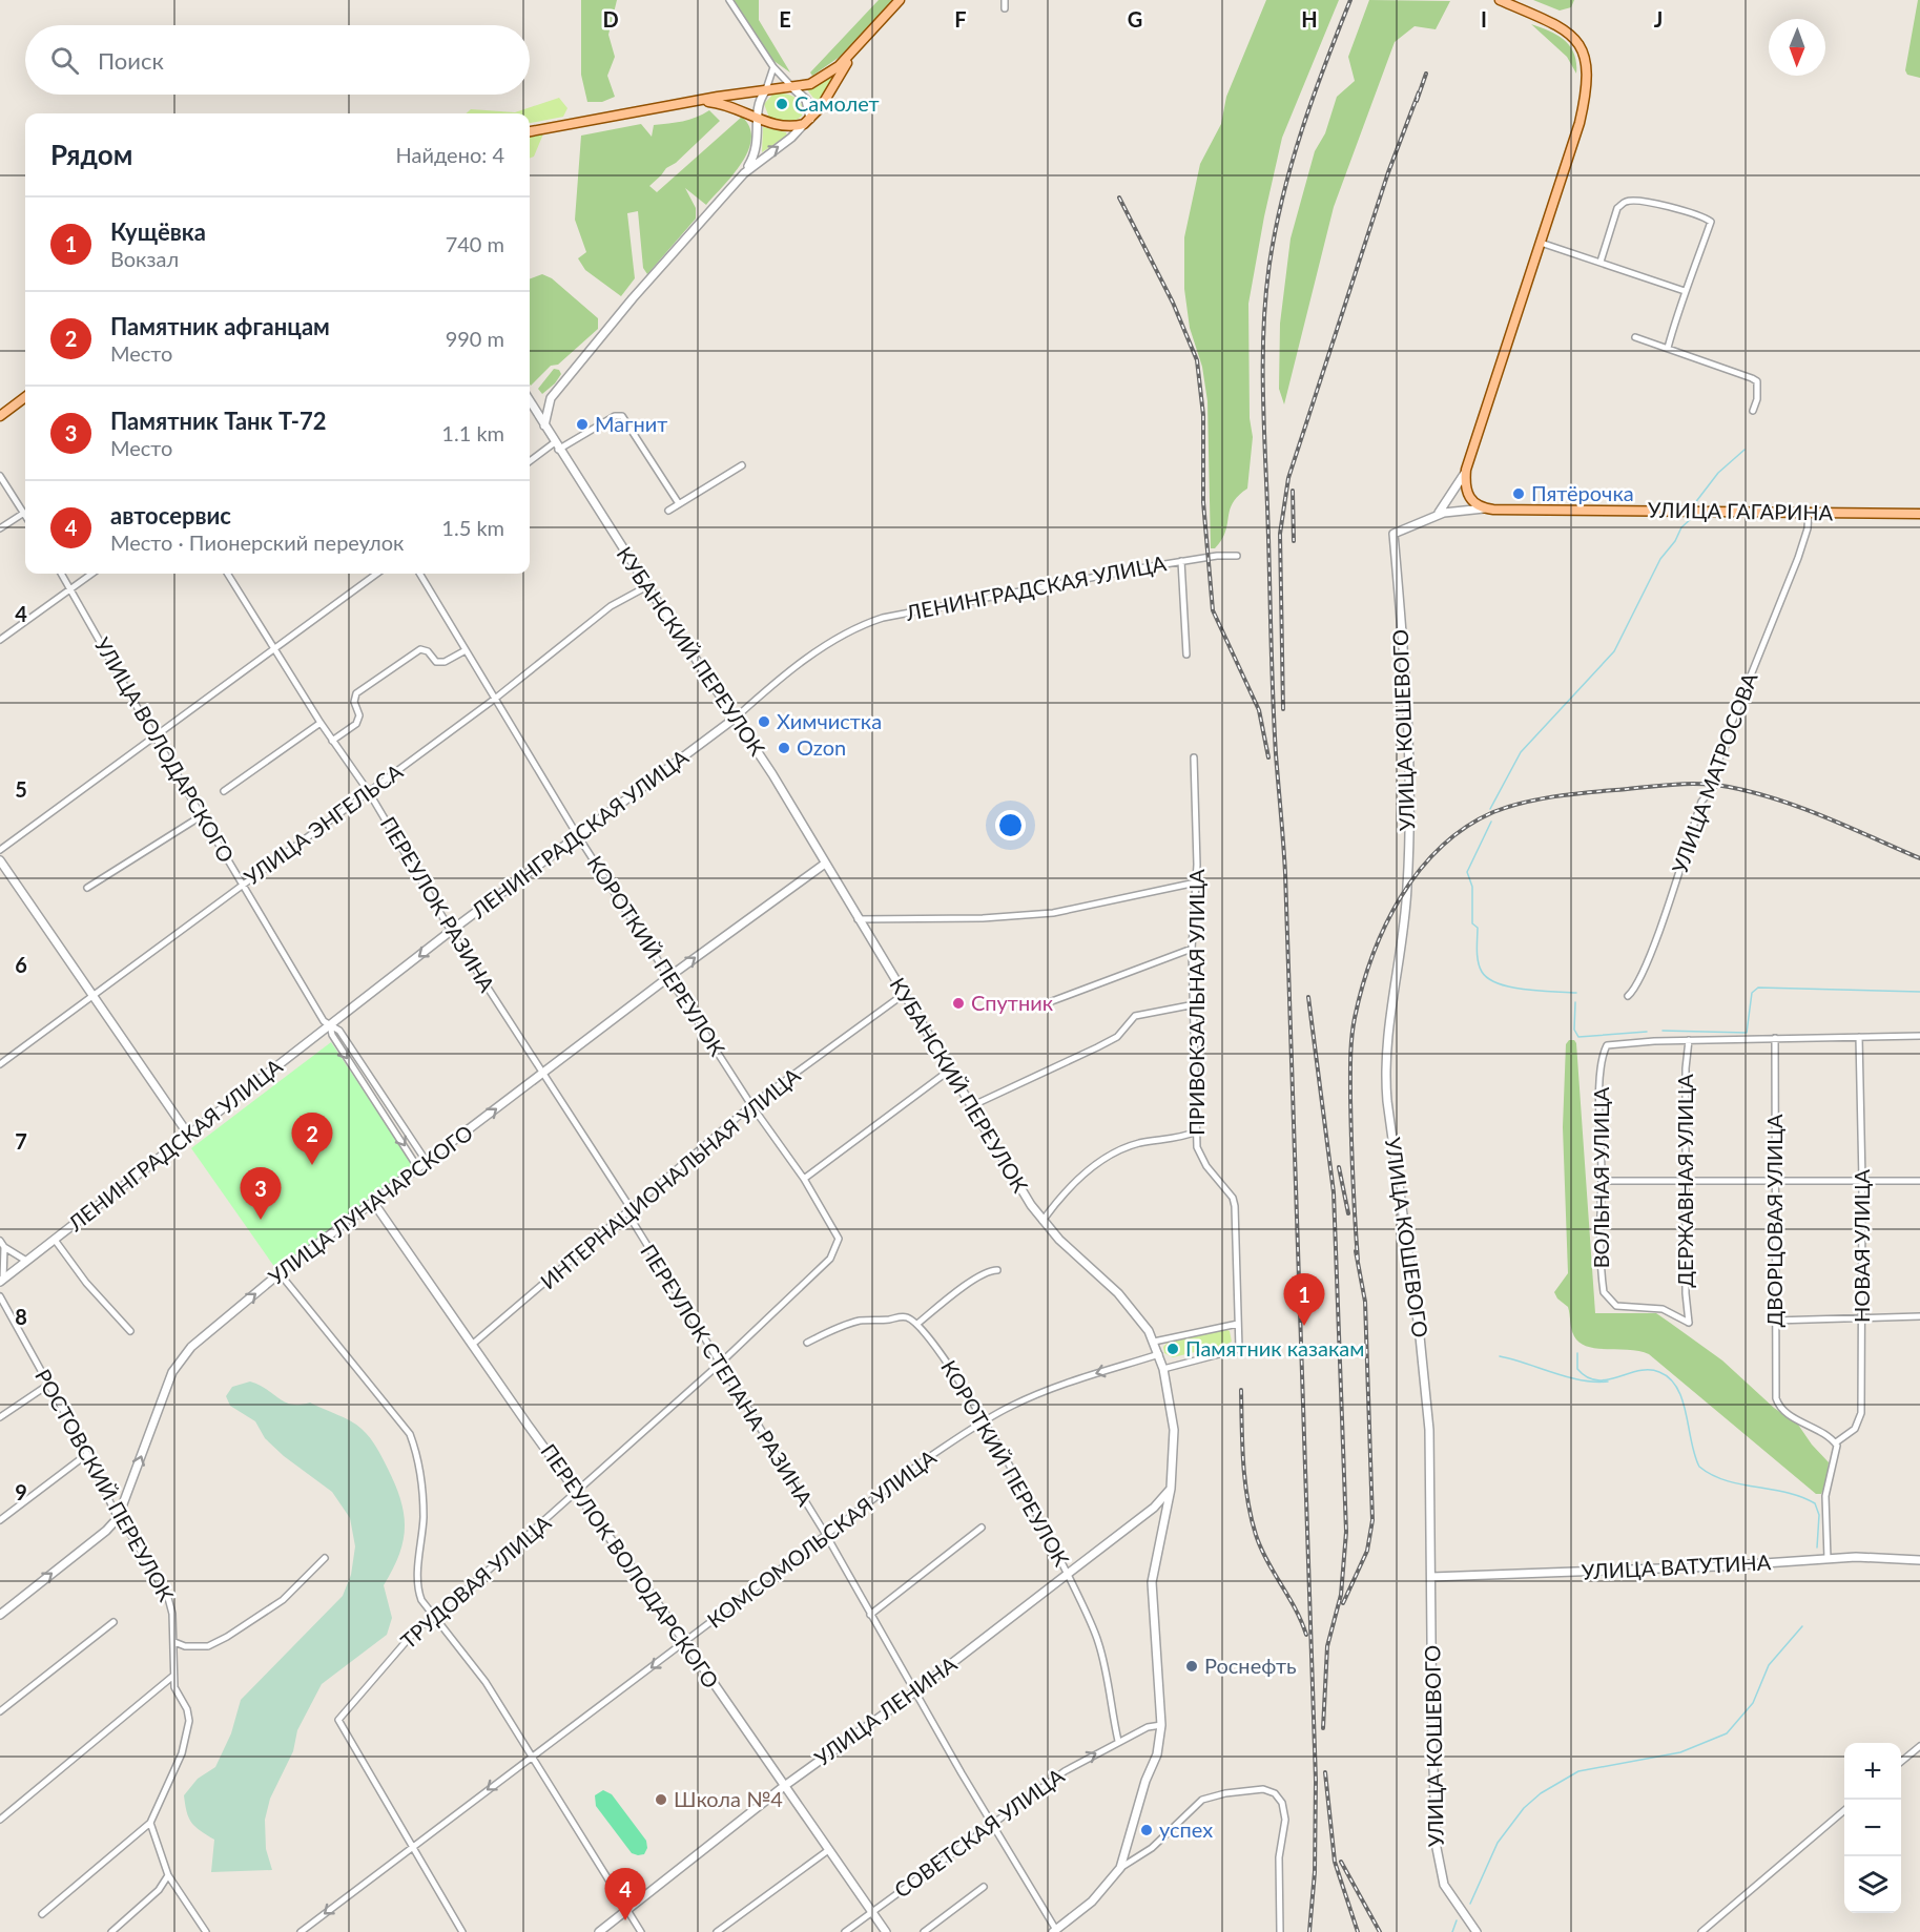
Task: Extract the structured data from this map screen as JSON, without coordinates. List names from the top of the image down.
{
  "streets": {
    "main road": ["УЛИЦА ГАГАРИНА"],
    "street": [
      "ЛЕНИНГРАДСКАЯ УЛИЦА",
      "КУБАНСКИЙ ПЕРЕУЛОК",
      "УЛИЦА КОШЕВОГО",
      "УЛИЦА ВОЛОДАРСКОГО",
      "УЛИЦА МАТРОСОВА",
      "УЛИЦА ЭНГЕЛЬСА",
      "ПЕРЕУЛОК РАЗИНА",
      "КОРОТКИЙ ПЕРЕУЛОК",
      "ПРИВОКЗАЛЬНАЯ УЛИЦА",
      "ВОЛЬНАЯ УЛИЦА",
      "ИНТЕРНАЦИОНАЛЬНАЯ УЛИЦА",
      "ДЕРЖАВНАЯ УЛИЦА",
      "УЛИЦА ЛУНАЧАРСКОГО",
      "ДВОРЦОВАЯ УЛИЦА",
      "НОВАЯ УЛИЦА",
      "ПЕРЕУЛОК СТЕПАНА РАЗИНА",
      "РОСТОВСКИЙ ПЕРЕУЛОК",
      "КОМСОМОЛЬСКАЯ УЛИЦА",
      "ПЕРЕУЛОК ВОЛОДАРСКОГО",
      "УЛИЦА ВАТУТИНА",
      "ТРУДОВАЯ УЛИЦА",
      "УЛИЦА ЛЕНИНА",
      "СОВЕТСКАЯ УЛИЦА"
    ]
  },
  "crossings": [
    ["УЛИЦА ГАГАРИНА", "УЛИЦА КОШЕВОГО"],
    ["УЛИЦА ГАГАРИНА", "УЛИЦА МАТРОСОВА"],
    ["ЛЕНИНГРАДСКАЯ УЛИЦА", "КУБАНСКИЙ ПЕРЕУЛОК"],
    ["ЛЕНИНГРАДСКАЯ УЛИЦА", "УЛИЦА ВОЛОДАРСКОГО"],
    ["ЛЕНИНГРАДСКАЯ УЛИЦА", "ПЕРЕУЛОК РАЗИНА"],
    ["ЛЕНИНГРАДСКАЯ УЛИЦА", "КОРОТКИЙ ПЕРЕУЛОК"],
    ["КУБАНСКИЙ ПЕРЕУЛОК", "УЛИЦА ЭНГЕЛЬСА"],
    ["КУБАНСКИЙ ПЕРЕУЛОК", "ПРИВОКЗАЛЬНАЯ УЛИЦА"],
    ["КУБАНСКИЙ ПЕРЕУЛОК", "ИНТЕРНАЦИОНАЛЬНАЯ УЛИЦА"],
    ["КУБАНСКИЙ ПЕРЕУЛОК", "УЛИЦА ЛУНАЧАРСКОГО"],
    ["КУБАНСКИЙ ПЕРЕУЛОК", "КОМСОМОЛЬСКАЯ УЛИЦА"],
    ["КУБАНСКИЙ ПЕРЕУЛОК", "УЛИЦА ЛЕНИНА"],
    ["КУБАНСКИЙ ПЕРЕУЛОК", "СОВЕТСКАЯ УЛИЦА"],
    ["УЛИЦА КОШЕВОГО", "УЛИЦА ВАТУТИНА"],
    ["УЛИЦА ВОЛОДАРСКОГО", "УЛИЦА ЭНГЕЛЬСА"],
    ["УЛИЦА ВОЛОДАРСКОГО", "УЛИЦА ЛУНАЧАРСКОГО"],
    ["УЛИЦА ЭНГЕЛЬСА", "ПЕРЕУЛОК РАЗИНА"],
    ["УЛИЦА ЭНГЕЛЬСА", "КОРОТКИЙ ПЕРЕУЛОК"],
    ["ПЕРЕУЛОК РАЗИНА", "ИНТЕРНАЦИОНАЛЬНАЯ УЛИЦА"],
    ["ПЕРЕУЛОК РАЗИНА", "УЛИЦА ЛУНАЧАРСКОГО"],
    ["ПЕРЕУЛОК РАЗИНА", "ПЕРЕУЛОК СТЕПАНА РАЗИНА"],
    ["КОРОТКИЙ ПЕРЕУЛОК", "ИНТЕРНАЦИОНАЛЬНАЯ УЛИЦА"],
    ["КОРОТКИЙ ПЕРЕУЛОК", "УЛИЦА ЛУНАЧАРСКОГО"],
    ["КОРОТКИЙ ПЕРЕУЛОК", "КОМСОМОЛЬСКАЯ УЛИЦА"],
    ["КОРОТКИЙ ПЕРЕУЛОК", "ТРУДОВАЯ УЛИЦА"],
    ["КОРОТКИЙ ПЕРЕУЛОК", "УЛИЦА ЛЕНИНА"],
    ["ВОЛЬНАЯ УЛИЦА", "ДЕРЖАВНАЯ УЛИЦА"],
    ["ИНТЕРНАЦИОНАЛЬНАЯ УЛИЦА", "ПЕРЕУЛОК СТЕПАНА РАЗИНА"],
    ["ИНТЕРНАЦИОНАЛЬНАЯ УЛИЦА", "ПЕРЕУЛОК ВОЛОДАРСКОГО"],
    ["УЛИЦА ЛУНАЧАРСКОГО", "РОСТОВСКИЙ ПЕРЕУЛОК"],
    ["УЛИЦА ЛУНАЧАРСКОГО", "ПЕРЕУЛОК ВОЛОДАРСКОГО"],
    ["ДВОРЦОВАЯ УЛИЦА", "НОВАЯ УЛИЦА"],
    ["ПЕРЕУЛОК СТЕПАНА РАЗИНА", "КОМСОМОЛЬСКАЯ УЛИЦА"],
    ["ПЕРЕУЛОК СТЕПАНА РАЗИНА", "ТРУДОВАЯ УЛИЦА"],
    ["ПЕРЕУЛОК СТЕПАНА РАЗИНА", "УЛИЦА ЛЕНИНА"],
    ["ПЕРЕУЛОК СТЕПАНА РАЗИНА", "СОВЕТСКАЯ УЛИЦА"],
    ["КОМСОМОЛЬСКАЯ УЛИЦА", "ПЕРЕУЛОК ВОЛОДАРСКОГО"],
    ["КОМСОМОЛЬСКАЯ УЛИЦА", "ТРУДОВАЯ УЛИЦА"],
    ["ПЕРЕУЛОК ВОЛОДАРСКОГО", "ТРУДОВАЯ УЛИЦА"],
    ["ПЕРЕУЛОК ВОЛОДАРСКОГО", "УЛИЦА ЛЕНИНА"],
    ["ПЕРЕУЛОК ВОЛОДАРСКОГО", "СОВЕТСКАЯ УЛИЦА"]
  ],
  "one_way": ["УЛИЦА ЛУНАЧАРСКОГО", "КОМСОМОЛЬСКАЯ УЛИЦА", "СОВЕТСКАЯ УЛИЦА"],
  "places": [
    "Самолет",
    "Магнит",
    "Пятёрочка",
    "Химчистка",
    "Ozon",
    "Спутник",
    "Памятник казакам",
    "Роснефть",
    "Школа №4",
    "успех"
  ],
  "north": "bottom",
  "page": {
    "search": "Поиск",
    "heading": ["Рядом", "Найдено: 4"],
    "list": [
      {
        "mark": "1",
        "name": "Кущёвка",
        "note": "Вокзал",
        "value": "740 m"
      },
      {
        "mark": "2",
        "name": "Памятник афганцам",
        "note": "Место",
        "value": "990 m"
      },
      {
        "mark": "3",
        "name": "Памятник Танк Т-72",
        "note": "Место",
        "value": "1.1 km"
      },
      {
        "mark": "4",
        "name": "автосервис",
        "note": "Место · Пионерский переулок",
        "value": "1.5 km"
      }
    ],
    "pins": [
      "2",
      "3",
      "1",
      "4"
    ],
    "map_buttons": ["+", "−"]
  },
  "grid": {
    "columns": [
      "D",
      "E",
      "F",
      "G",
      "H",
      "I",
      "J"
    ],
    "rows": [
      "4",
      "5",
      "6",
      "7",
      "8",
      "9"
    ]
  }
}
